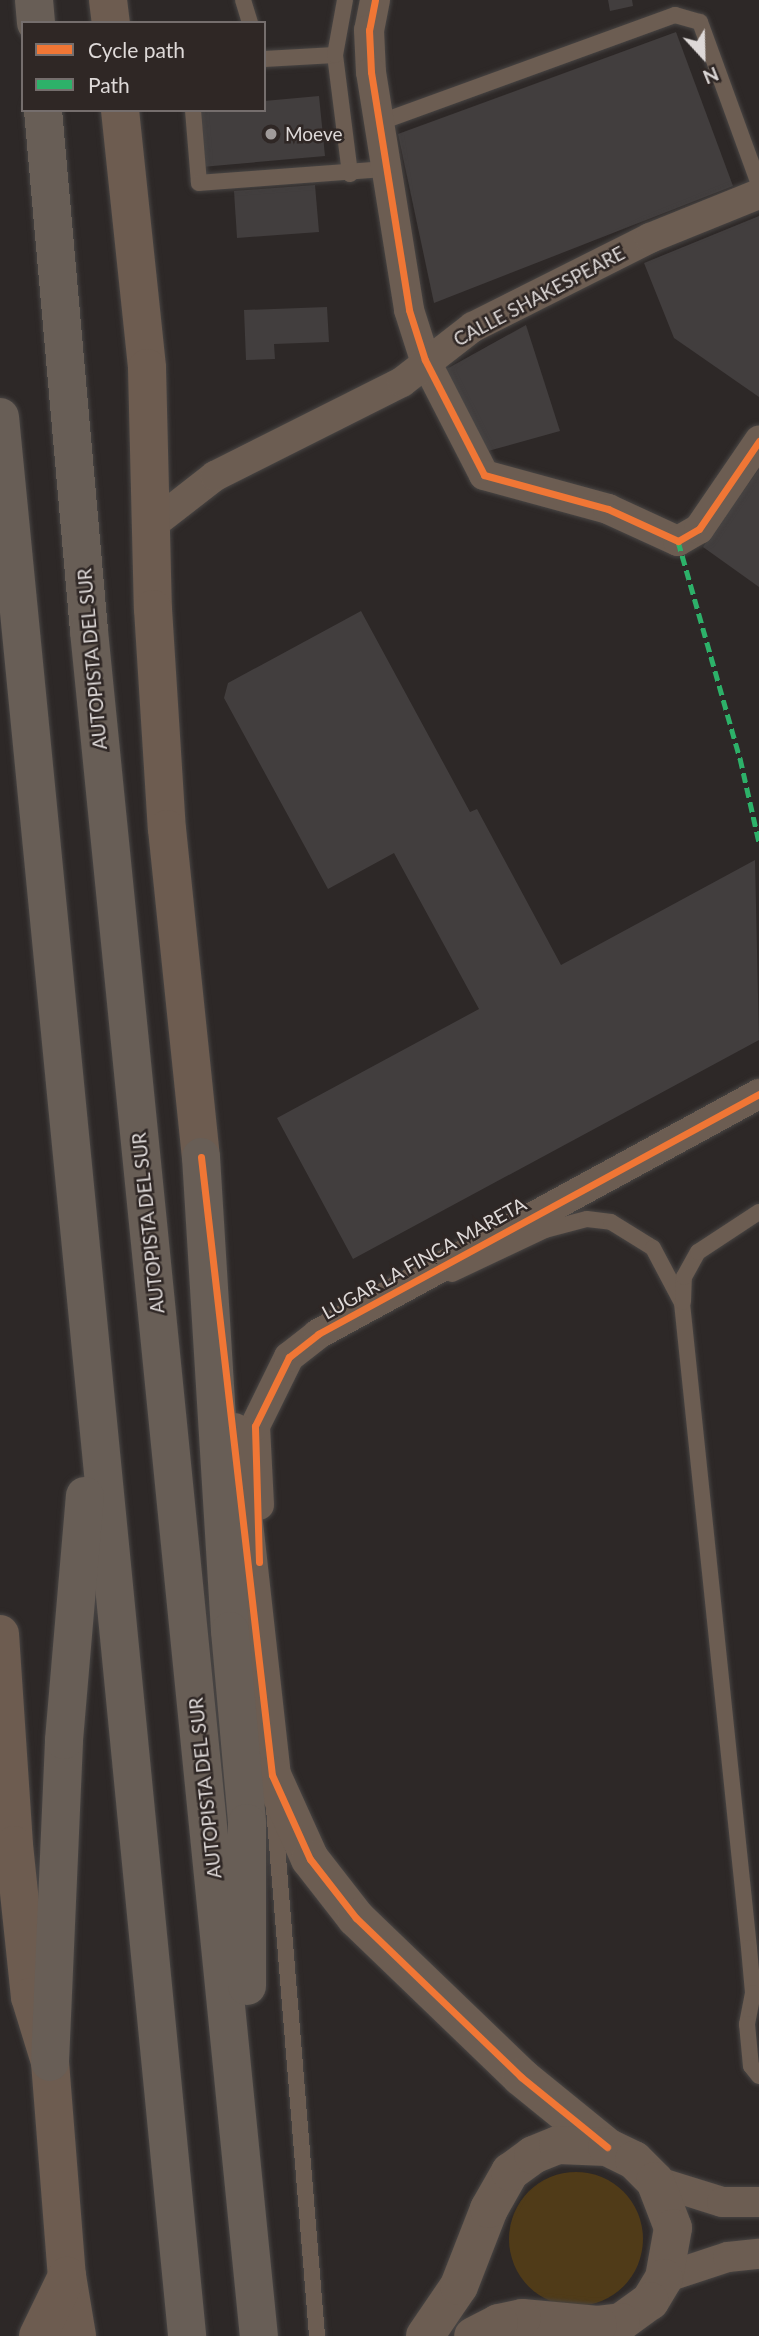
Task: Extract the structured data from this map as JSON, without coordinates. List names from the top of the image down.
{
  "streets": {
    "highway": ["AUTOPISTA DEL SUR"],
    "street": ["CALLE SHAKESPEARE", "LUGAR LA FINCA MARETA"]
  },
  "places": ["Moeve"],
  "legend": ["Cycle path", "Path"],
  "north": "bottom"
}
